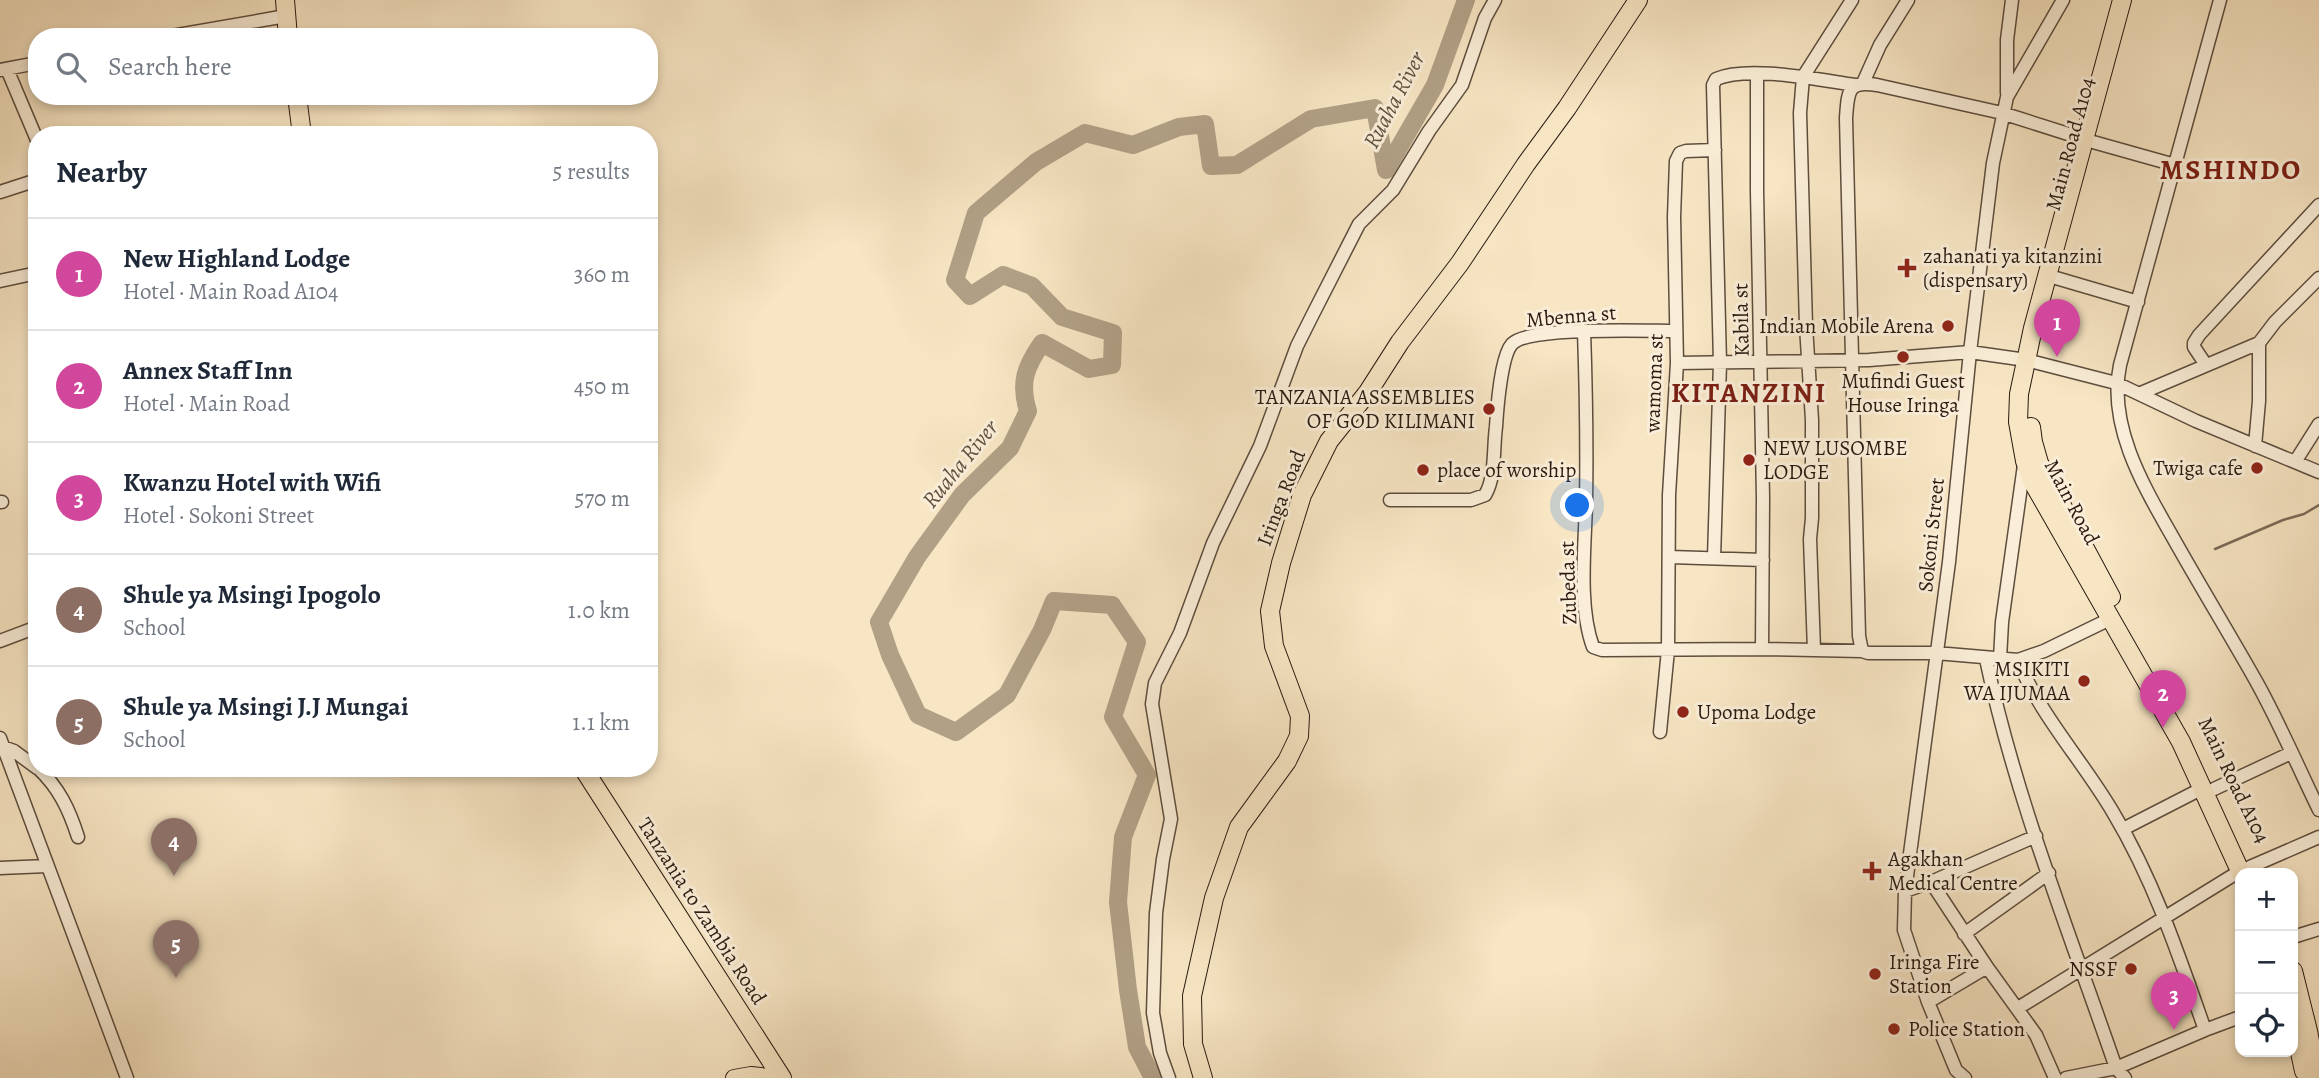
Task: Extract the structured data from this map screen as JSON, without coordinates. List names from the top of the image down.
{
  "streets": {
    "highway": [
      "Main Road A104",
      "Iringa Road",
      "Main Road",
      "Tanzania to Zambia Road"
    ],
    "street": [
      "Mbenna st",
      "Kabila st",
      "wamoma st",
      "Sokoni Street",
      "Zubeda st"
    ]
  },
  "crossings": [
    ["Main Road A104", "Main Road"],
    ["Mbenna st", "wamoma st"],
    ["Mbenna st", "Zubeda st"],
    ["Kabila st", "Zubeda st"],
    ["wamoma st", "Zubeda st"],
    ["Sokoni Street", "Zubeda st"]
  ],
  "districts": ["MSHINDO", "KITANZINI"],
  "water": ["Ruaha River"],
  "places": {
    "health": ["zahanati ya kitanzini (dispensary)", "Agakhan Medical Centre"],
    "other": [
      "Indian Mobile Arena",
      "Mufindi Guest House Iringa",
      "TANZANIA ASSEMBLIES OF GOD KILIMANI",
      "NEW LUSOMBE LODGE",
      "Twiga cafe",
      "place of worship",
      "MSIKITI WA IJUMAA",
      "Upoma Lodge",
      "NSSF",
      "Iringa Fire Station",
      "Police Station"
    ]
  },
  "page": {
    "search": "Search here",
    "heading": ["Nearby", "5 results"],
    "list": [
      {
        "mark": "1",
        "name": "New Highland Lodge",
        "note": "Hotel · Main Road A104",
        "value": "360 m"
      },
      {
        "mark": "2",
        "name": "Annex Staff Inn",
        "note": "Hotel · Main Road",
        "value": "450 m"
      },
      {
        "mark": "3",
        "name": "Kwanzu Hotel with Wifi",
        "note": "Hotel · Sokoni Street",
        "value": "570 m"
      },
      {
        "mark": "4",
        "name": "Shule ya Msingi Ipogolo",
        "note": "School",
        "value": "1.0 km"
      },
      {
        "mark": "5",
        "name": "Shule ya Msingi J.J Mungai",
        "note": "School",
        "value": "1.1 km"
      }
    ],
    "pins": [
      "1",
      "2",
      "4",
      "5",
      "3"
    ],
    "map_buttons": ["+", "−"]
  }
}
